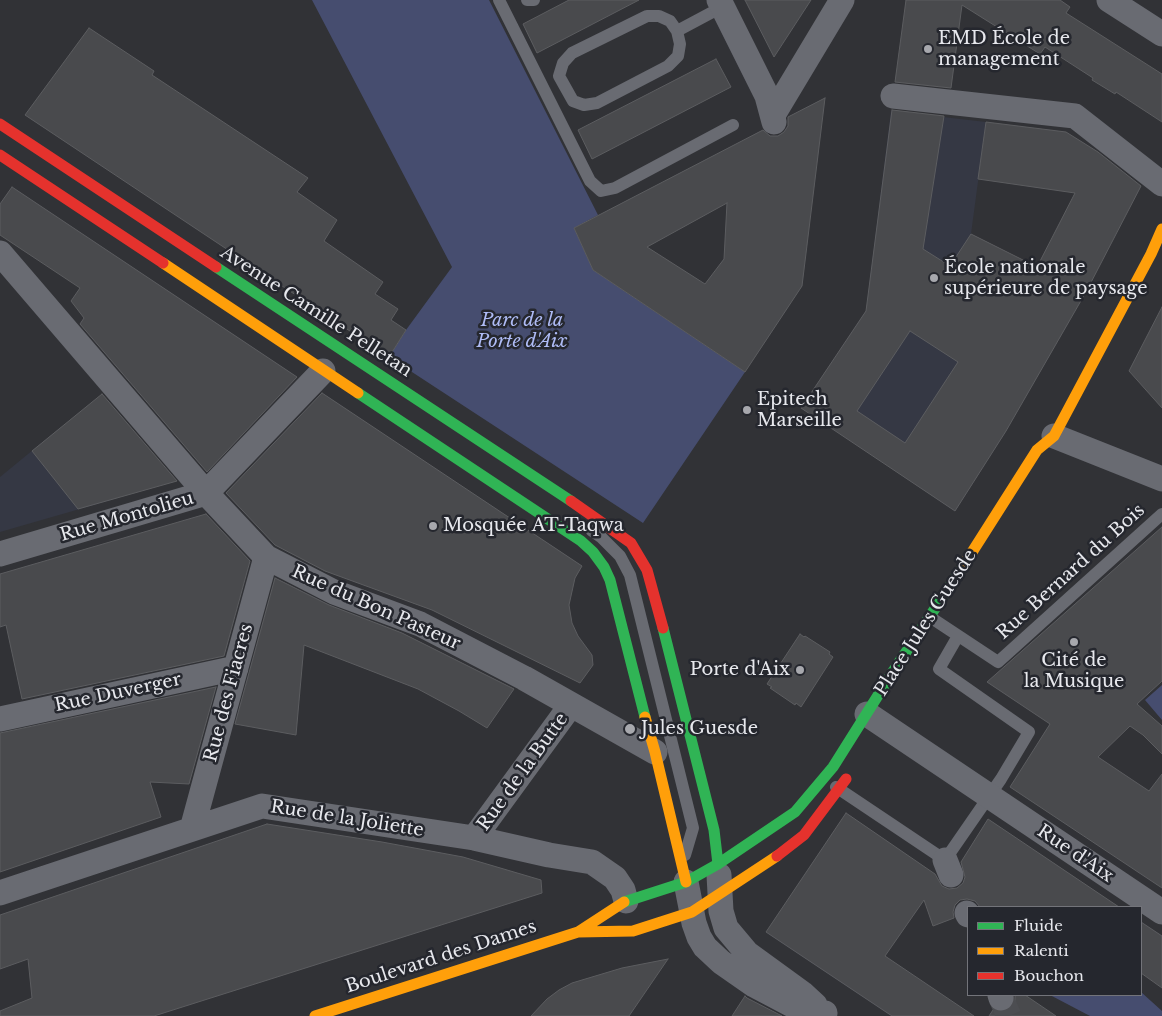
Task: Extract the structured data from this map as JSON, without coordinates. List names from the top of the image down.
{
  "streets": {
    "street": [
      "Avenue Camille Pelletan",
      "Rue Montolieu",
      "Rue du Bon Pasteur",
      "Place Jules Guesde",
      "Rue Duverger",
      "Rue des Fiacres",
      "Rue de la Butte",
      "Rue de la Joliette",
      "Rue d'Aix",
      "Boulevard des Dames"
    ],
    "lane": ["Rue Bernard du Bois"]
  },
  "crossings": [
    ["Avenue Camille Pelletan", "Place Jules Guesde"],
    ["Rue Montolieu", "Rue du Bon Pasteur"],
    ["Rue Bernard du Bois", "Place Jules Guesde"],
    ["Rue du Bon Pasteur", "Rue des Fiacres"],
    ["Rue du Bon Pasteur", "Rue de la Butte"],
    ["Place Jules Guesde", "Rue d'Aix"],
    ["Place Jules Guesde", "Boulevard des Dames"],
    ["Rue Duverger", "Rue des Fiacres"],
    ["Rue des Fiacres", "Rue de la Joliette"],
    ["Rue de la Butte", "Rue de la Joliette"],
    ["Rue de la Joliette", "Boulevard des Dames"]
  ],
  "parks": ["Parc de la Porte d'Aix"],
  "places": [
    "EMD École de management",
    "École nationale supérieure de paysage",
    "Epitech Marseille",
    "Mosquée AT-Taqwa",
    "Cité de la Musique",
    "Porte d'Aix",
    "Jules Guesde"
  ],
  "legend": ["Fluide", "Ralenti", "Bouchon"]
}
